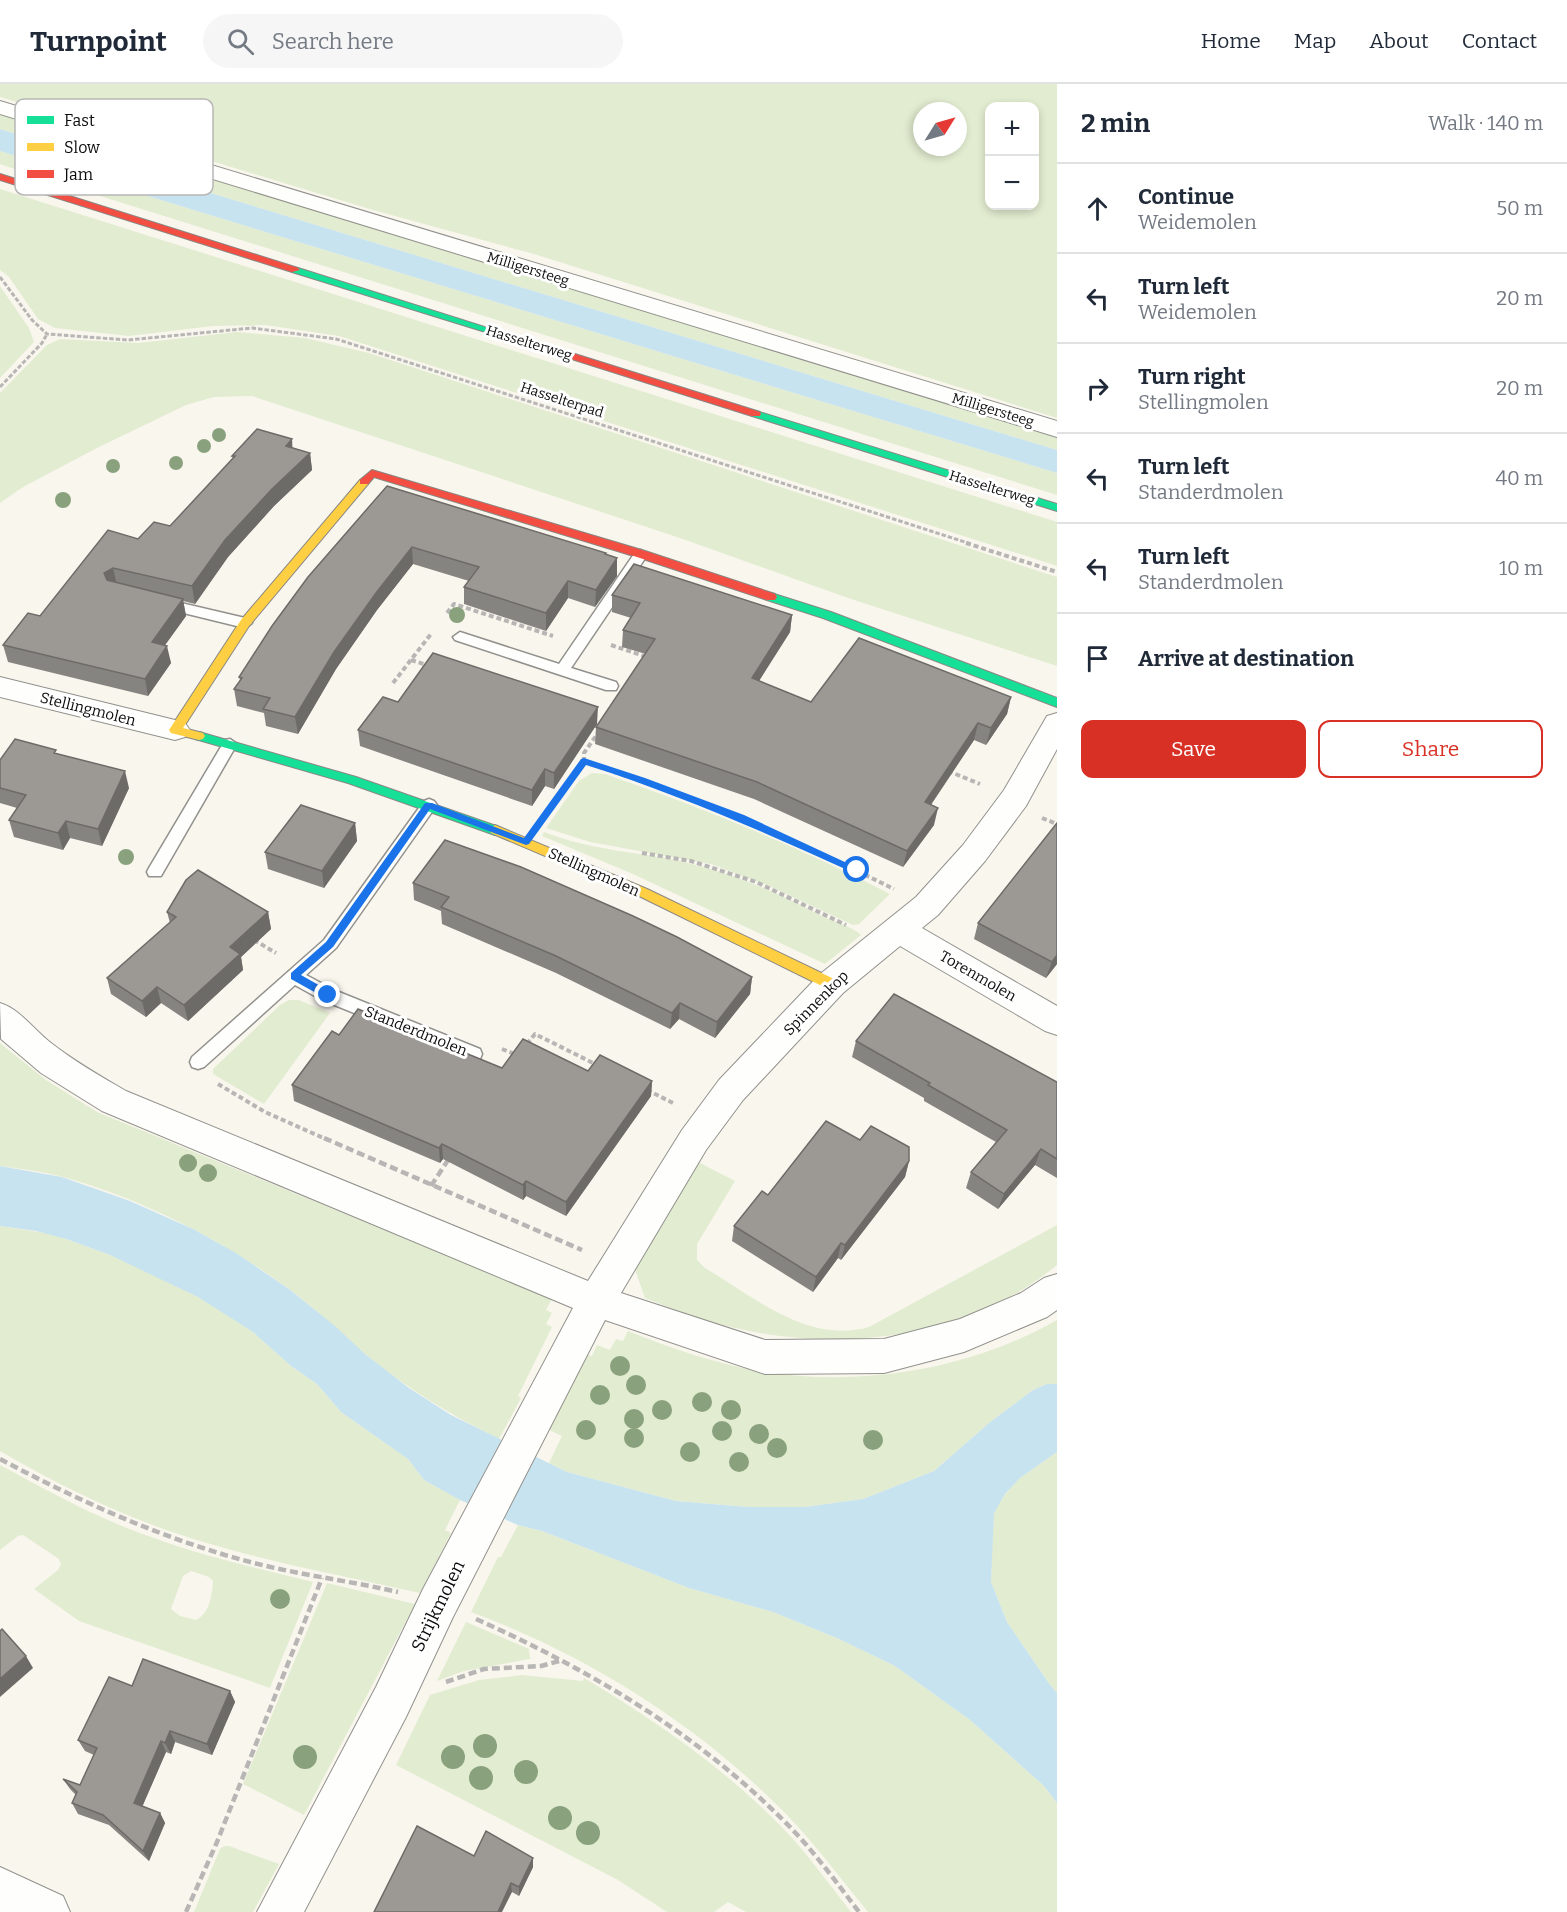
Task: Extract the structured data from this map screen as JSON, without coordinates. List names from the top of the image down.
{
  "streets": {
    "street": [
      "Milligersteeg",
      "Hasselterweg",
      "Stellingmolen",
      "Torenmolen",
      "Spinnenkop",
      "Strijkmolen"
    ],
    "lane": ["Standerdmolen"],
    "path": ["Hasselterpad"]
  },
  "crossings": [
    ["Stellingmolen", "Spinnenkop"],
    ["Torenmolen", "Spinnenkop"],
    ["Spinnenkop", "Strijkmolen"]
  ],
  "legend": ["Fast", "Slow", "Jam"],
  "north": "top right",
  "page": {
    "header": "Turnpoint",
    "search": "Search here",
    "nav": [
      "Home",
      "Map",
      "About",
      "Contact"
    ],
    "heading": ["2 min", "Walk · 140 m"],
    "map_buttons": ["+", "−"],
    "list": [
      ["Continue", "Weidemolen", "50 m"],
      ["Turn left", "Weidemolen", "20 m"],
      ["Turn right", "Stellingmolen", "20 m"],
      ["Turn left", "Standerdmolen", "40 m"],
      ["Turn left", "Standerdmolen", "10 m"],
      "Arrive at destination"
    ],
    "buttons": ["Save", "Share"]
  }
}
